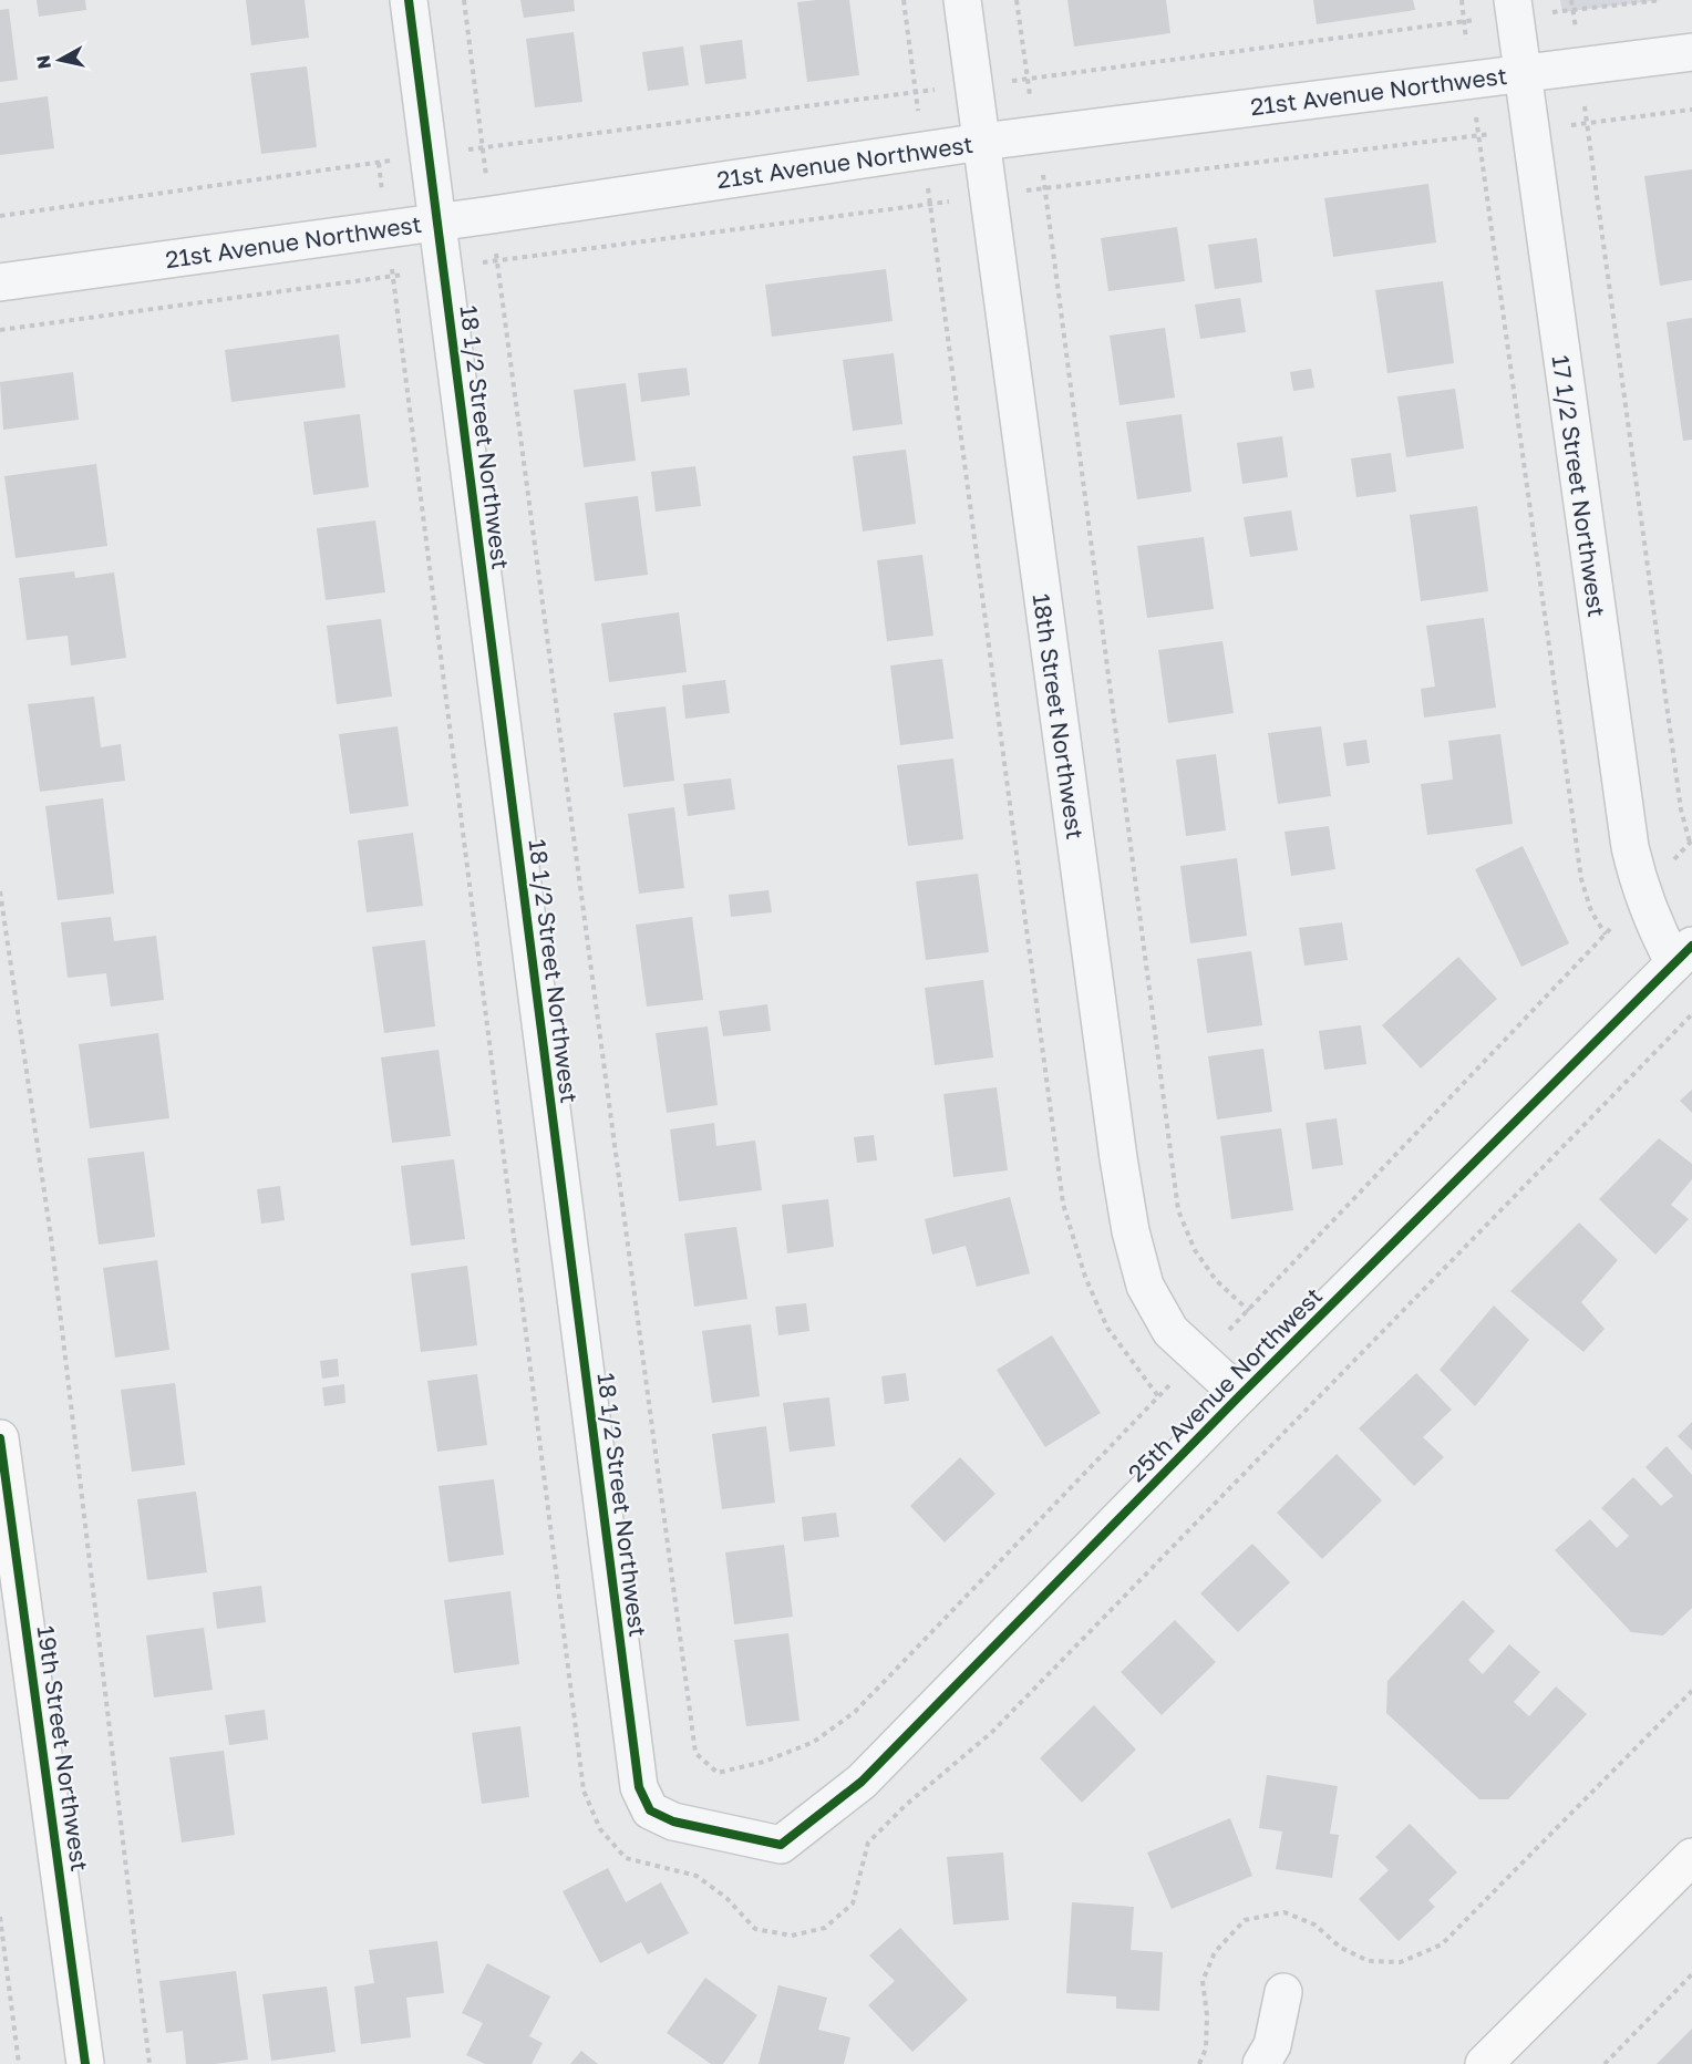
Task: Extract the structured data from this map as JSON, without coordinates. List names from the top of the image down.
{
  "streets": {
    "main road": ["19th Street Northwest"],
    "street": [
      "21st Avenue Northwest",
      "18 1/2 Street Northwest",
      "17 1/2 Street Northwest",
      "18th Street Northwest",
      "25th Avenue Northwest"
    ]
  },
  "crossings": [
    ["21st Avenue Northwest", "18 1/2 Street Northwest"],
    ["21st Avenue Northwest", "17 1/2 Street Northwest"],
    ["21st Avenue Northwest", "18th Street Northwest"],
    ["18 1/2 Street Northwest", "25th Avenue Northwest"],
    ["17 1/2 Street Northwest", "25th Avenue Northwest"],
    ["18th Street Northwest", "25th Avenue Northwest"]
  ],
  "north": "left"
}
